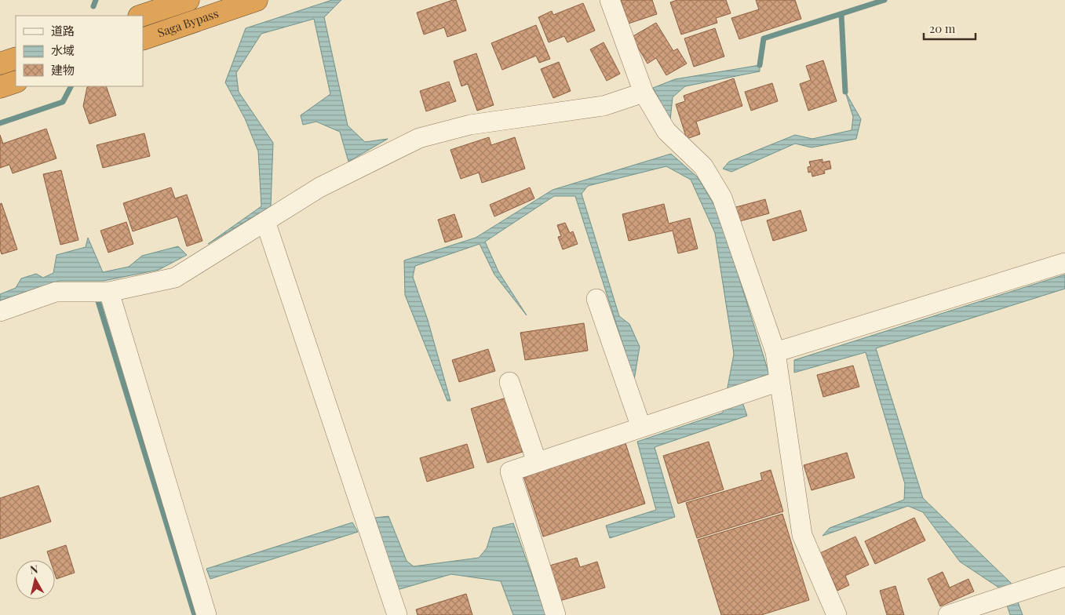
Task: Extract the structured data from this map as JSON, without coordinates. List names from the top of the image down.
{
  "streets": {
    "highway": ["Saga Bypass"]
  },
  "legend": ["道路", "水域", "建物"],
  "scale_bar": "20 m",
  "north": "top"
}
